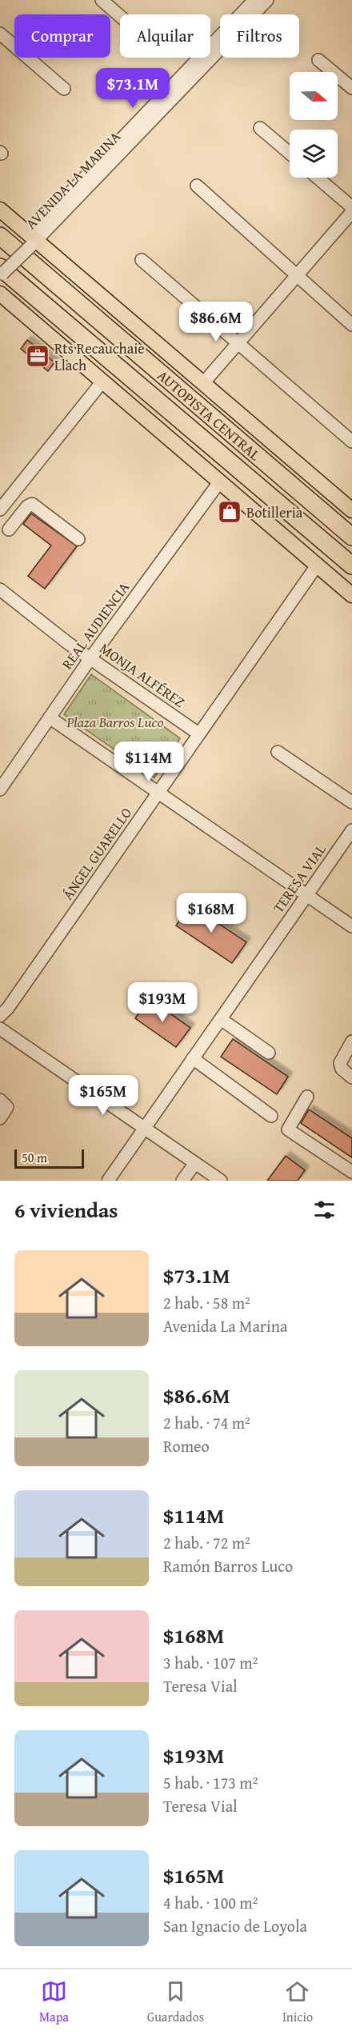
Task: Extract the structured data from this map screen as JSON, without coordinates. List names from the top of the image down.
{
  "streets": {
    "highway": ["AUTOPISTA CENTRAL"],
    "street": [
      "AVENIDA LA MARINA",
      "REAL AUDIENCIA",
      "MONJA ALFÉREZ",
      "ÁNGEL GUARELLO",
      "TERESA VIAL"
    ]
  },
  "crossings": [
    ["AVENIDA LA MARINA", "AUTOPISTA CENTRAL"],
    ["REAL AUDIENCIA", "MONJA ALFÉREZ"],
    ["MONJA ALFÉREZ", "ÁNGEL GUARELLO"]
  ],
  "parks": ["Plaza Barros Luco"],
  "places": {
    "office": ["Rts Recauchaie Llach"],
    "shop": ["Botilleria"]
  },
  "scale_bar": "50 m",
  "north": "right",
  "page": {
    "chip": ["Comprar", "Alquilar", "Filtros"],
    "price": [
      "$73.1M",
      "$86.6M",
      "$114M",
      "$168M",
      "$193M",
      "$165M"
    ],
    "scale": "50 m",
    "heading": "6 viviendas",
    "list": [
      {
        "name": "$73.1M",
        "note": "2 hab. · 58 m² · Avenida La Marina"
      },
      {
        "name": "$86.6M",
        "note": "2 hab. · 74 m² · Romeo"
      },
      {
        "name": "$114M",
        "note": "2 hab. · 72 m² · Ramón Barros Luco"
      },
      {
        "name": "$168M",
        "note": "3 hab. · 107 m² · Teresa Vial"
      },
      {
        "name": "$193M",
        "note": "5 hab. · 173 m² · Teresa Vial"
      },
      {
        "name": "$165M",
        "note": "4 hab. · 100 m² · San Ignacio de Loyola"
      }
    ],
    "tabs": ["Mapa", "Guardados", "Inicio"]
  }
}
